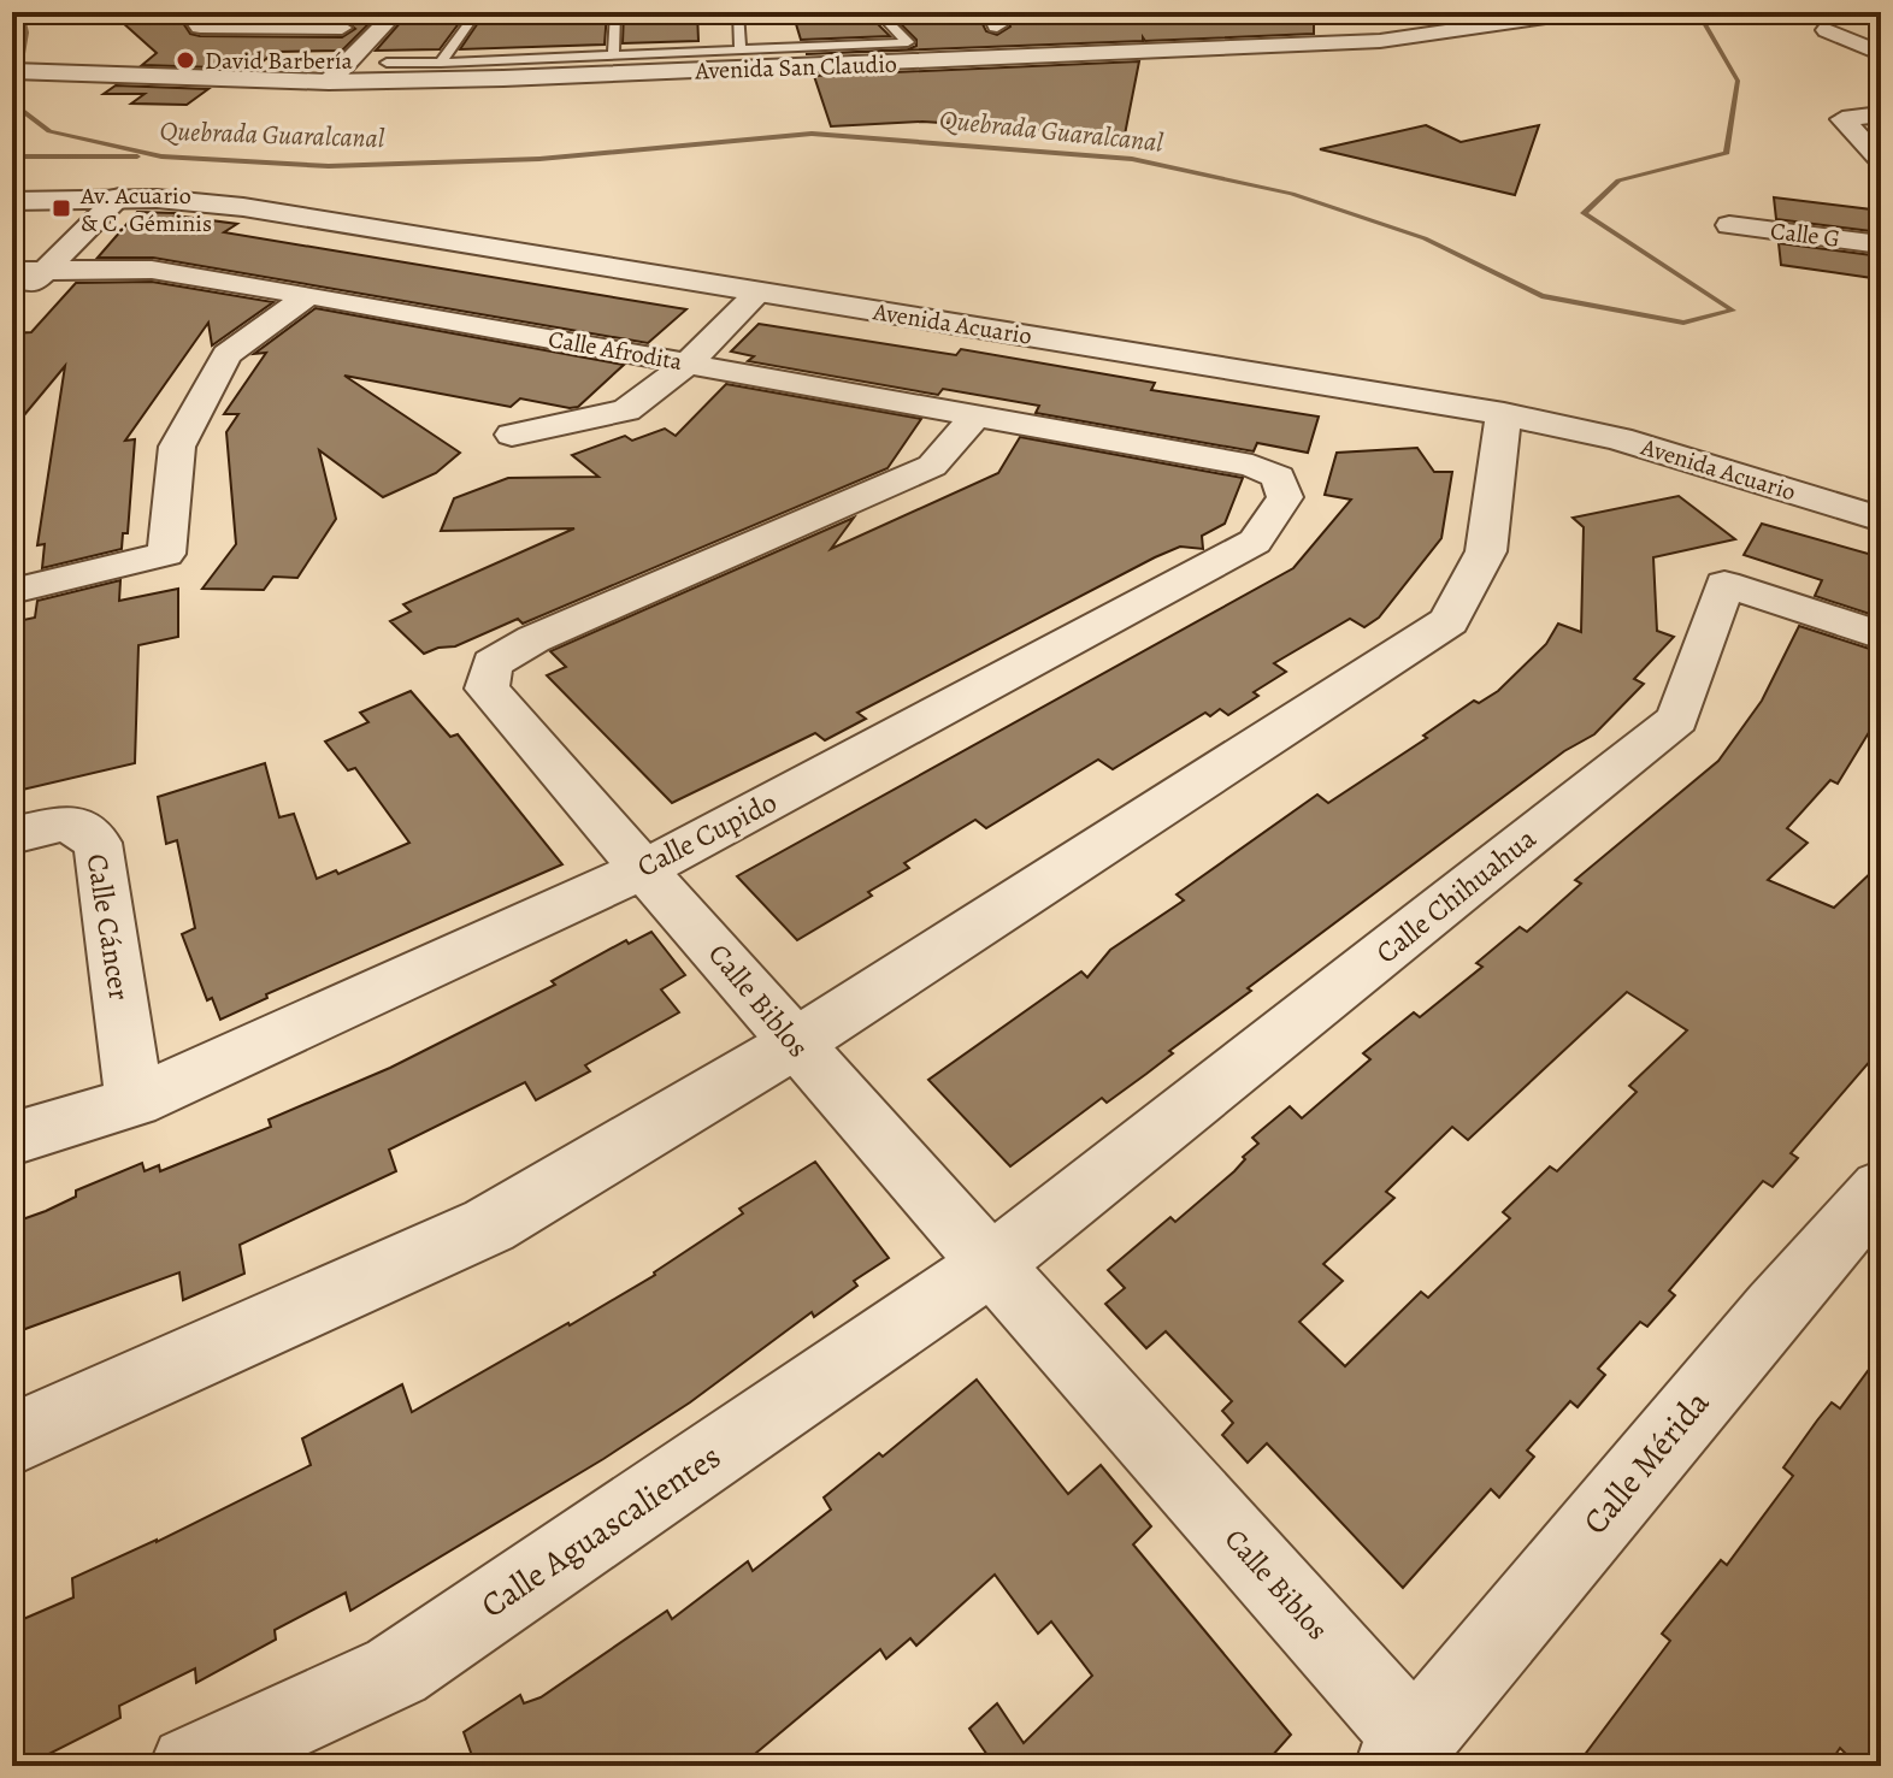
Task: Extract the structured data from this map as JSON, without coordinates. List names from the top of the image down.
{
  "streets": {
    "street": [
      "Avenida San Claudio",
      "Calle G",
      "Avenida Acuario",
      "Calle Afrodita",
      "Calle Cupido",
      "Calle Chihuahua",
      "Calle Cáncer",
      "Calle Biblos",
      "Calle Mérida",
      "Calle Aguascalientes"
    ]
  },
  "crossings": [
    ["Calle Afrodita", "Calle Cupido"],
    ["Calle Afrodita", "Calle Biblos"],
    ["Calle Cupido", "Calle Cáncer"],
    ["Calle Cupido", "Calle Biblos"],
    ["Calle Chihuahua", "Calle Biblos"],
    ["Calle Chihuahua", "Calle Aguascalientes"],
    ["Calle Biblos", "Calle Mérida"],
    ["Calle Biblos", "Calle Aguascalientes"]
  ],
  "water": ["Quebrada Guaralcanal"],
  "places": {
    "other": ["David Barbería"],
    "transit": ["Av. Acuario & C. Géminis"]
  }
}
